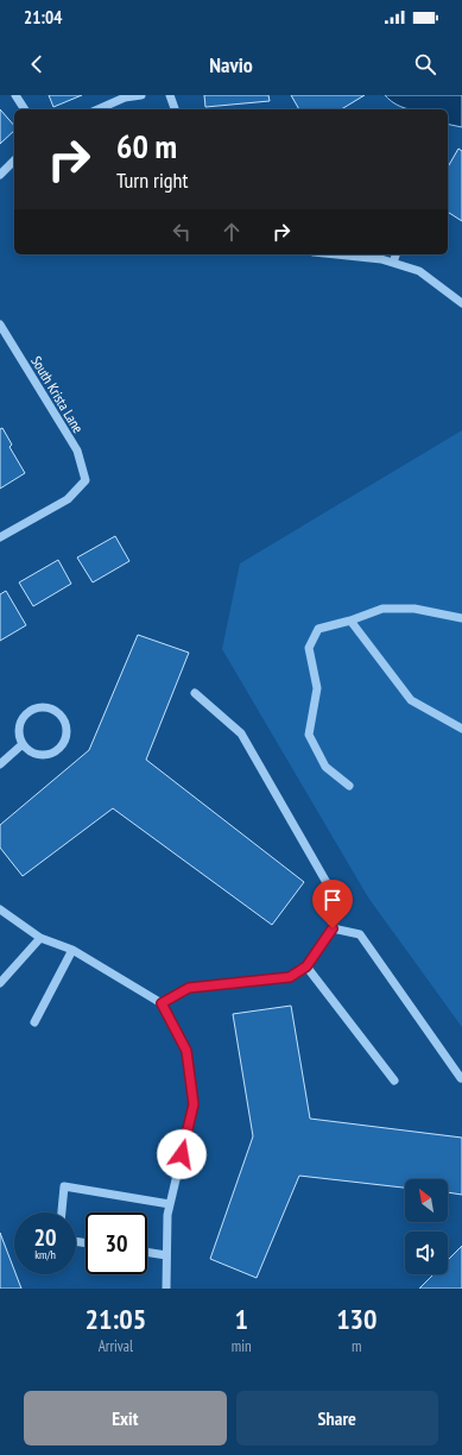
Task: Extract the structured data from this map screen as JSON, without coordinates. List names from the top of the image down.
{
  "streets": {
    "street": ["South Krista Lane"]
  },
  "north": "top left",
  "page": {
    "status": "21:04",
    "header": "Navio",
    "turn": ["60 m", "Turn right"],
    "speed": "20 km/h",
    "limit": "30",
    "eta": [
      "21:05",
      "Arrival",
      "1",
      "min",
      "130",
      "m"
    ],
    "buttons": ["Exit", "Share"]
  }
}
